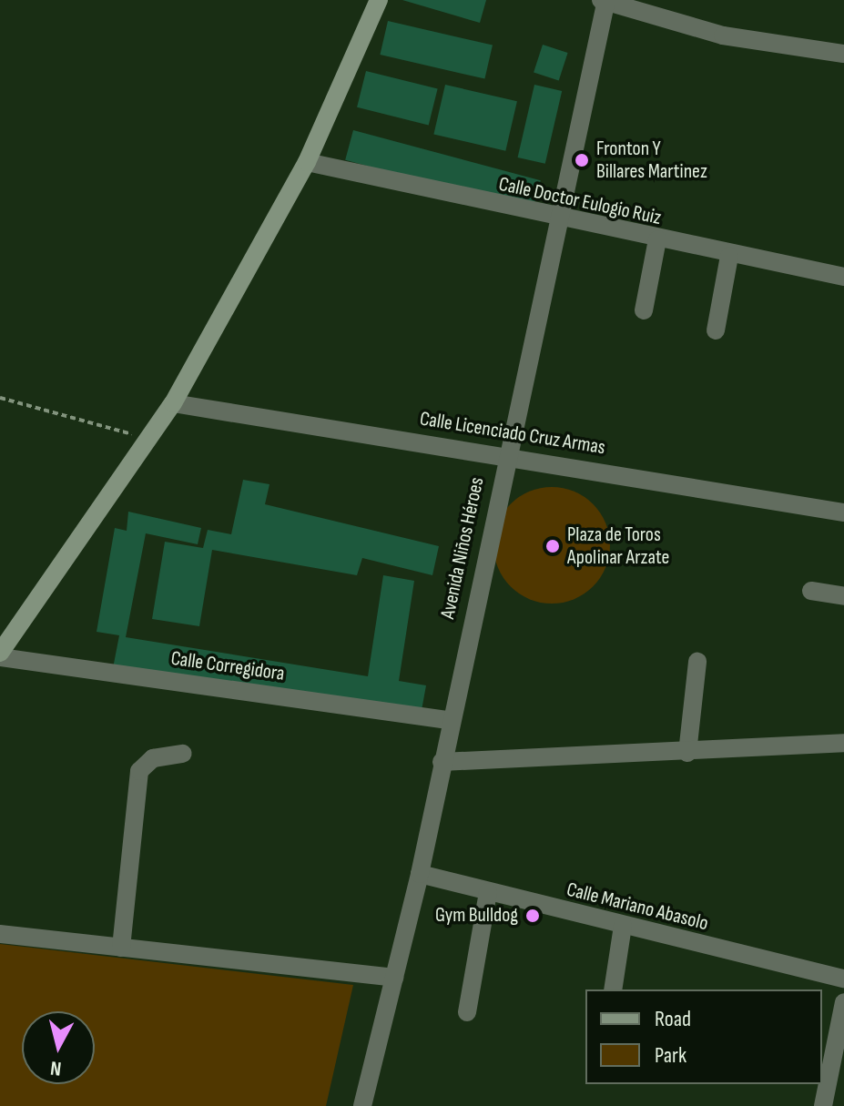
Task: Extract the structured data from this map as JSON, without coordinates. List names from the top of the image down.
{
  "streets": {
    "street": [
      "Calle Doctor Eulogio Ruiz",
      "Calle Licenciado Cruz Armas",
      "Avenida Niños Héroes",
      "Calle Corregidora",
      "Calle Mariano Abasolo"
    ]
  },
  "crossings": [
    ["Calle Doctor Eulogio Ruiz", "Avenida Niños Héroes"],
    ["Calle Licenciado Cruz Armas", "Avenida Niños Héroes"],
    ["Avenida Niños Héroes", "Calle Corregidora"],
    ["Avenida Niños Héroes", "Calle Mariano Abasolo"]
  ],
  "places": ["Fronton Y Billares Martinez", "Plaza de Toros Apolinar Arzate", "Gym Bulldog"],
  "legend": ["Road", "Park"],
  "north": "bottom"
}
